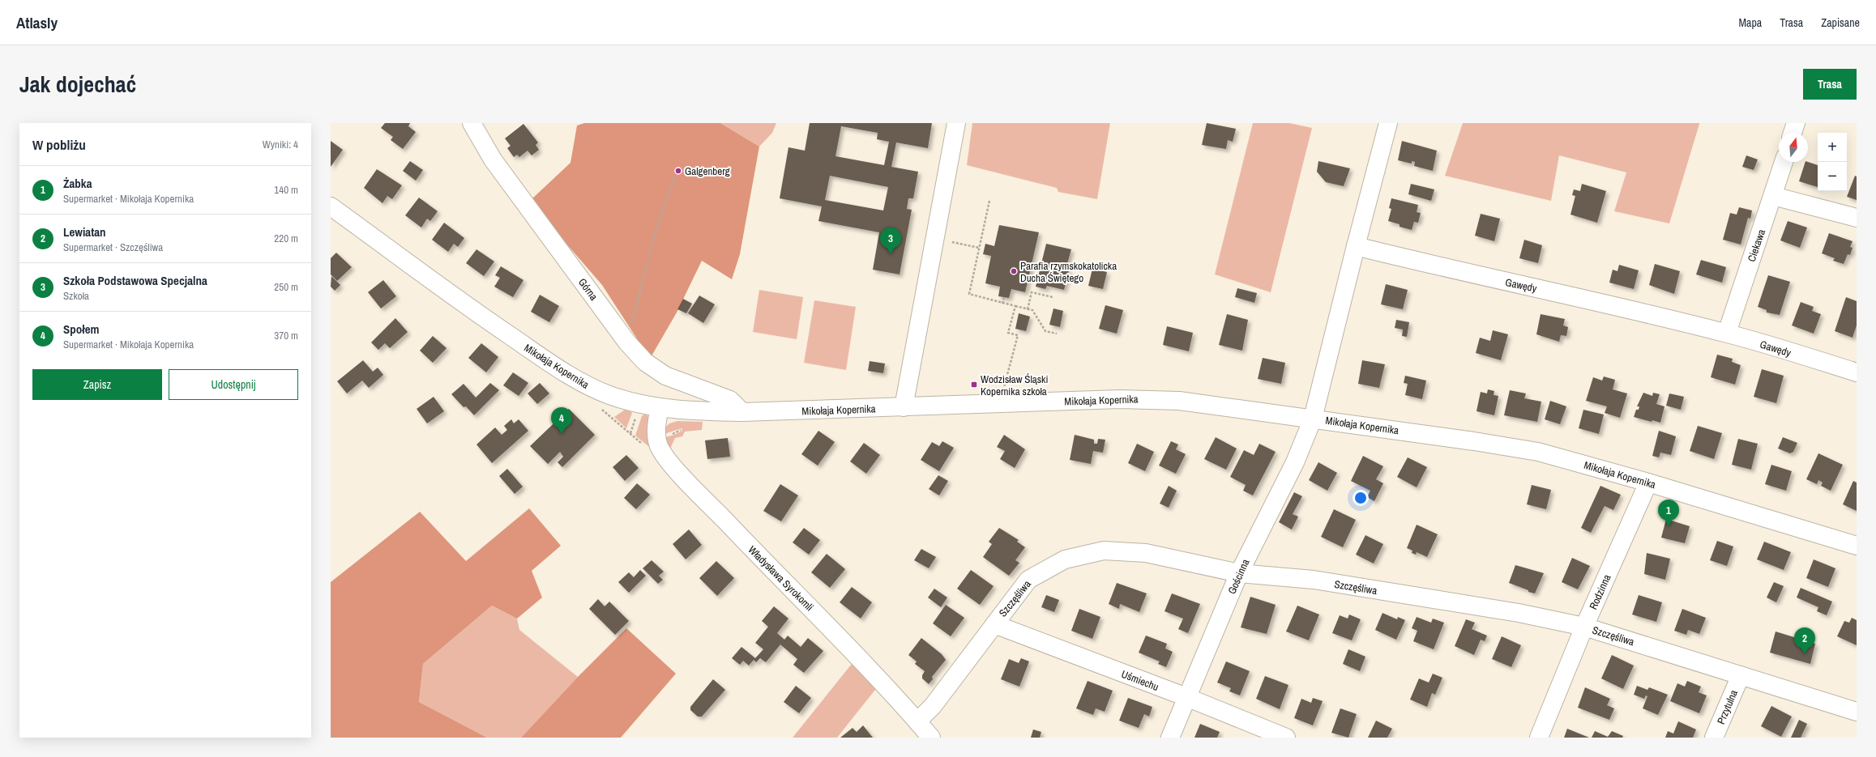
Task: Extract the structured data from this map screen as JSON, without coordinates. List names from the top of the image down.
{
  "streets": {
    "street": [
      "Ciekawa",
      "Gawędy",
      "Górna",
      "Mikołaja Kopernika",
      "Gościnna",
      "Władysława Syrokomli",
      "Szczęśliwa",
      "Rodzinna",
      "Uśmiechu",
      "Przytulna"
    ]
  },
  "crossings": [
    ["Ciekawa", "Gawędy"],
    ["Górna", "Mikołaja Kopernika"],
    ["Mikołaja Kopernika", "Gościnna"],
    ["Mikołaja Kopernika", "Władysława Syrokomli"],
    ["Mikołaja Kopernika", "Rodzinna"],
    ["Gościnna", "Szczęśliwa"],
    ["Gościnna", "Uśmiechu"],
    ["Władysława Syrokomli", "Szczęśliwa"],
    ["Szczęśliwa", "Rodzinna"],
    ["Szczęśliwa", "Uśmiechu"],
    ["Szczęśliwa", "Przytulna"]
  ],
  "places": {
    "other": ["Galgenberg", "Parafia rzymskokatolicka Ducha Świętego"],
    "transit": ["Wodzisław Śląski Kopernika szkoła"]
  },
  "north": "top",
  "page": {
    "header": "Atlasly",
    "nav": ["Mapa", "Trasa", "Zapisane"],
    "title": "Jak dojechać",
    "buttons": [
      "Trasa",
      ["Zapisz", "Udostępnij"]
    ],
    "heading": ["W pobliżu", "Wyniki: 4"],
    "map_buttons": ["+", "−"],
    "list": [
      {
        "mark": "1",
        "name": "Żabka",
        "note": "Supermarket · Mikołaja Kopernika",
        "value": "140 m"
      },
      {
        "mark": "2",
        "name": "Lewiatan",
        "note": "Supermarket · Szczęśliwa",
        "value": "220 m"
      },
      {
        "mark": "3",
        "name": "Szkoła Podstawowa Specjalna",
        "note": "Szkoła",
        "value": "250 m"
      },
      {
        "mark": "4",
        "name": "Społem",
        "note": "Supermarket · Mikołaja Kopernika",
        "value": "370 m"
      }
    ],
    "pins": [
      "3",
      "4",
      "1",
      "2"
    ]
  }
}
